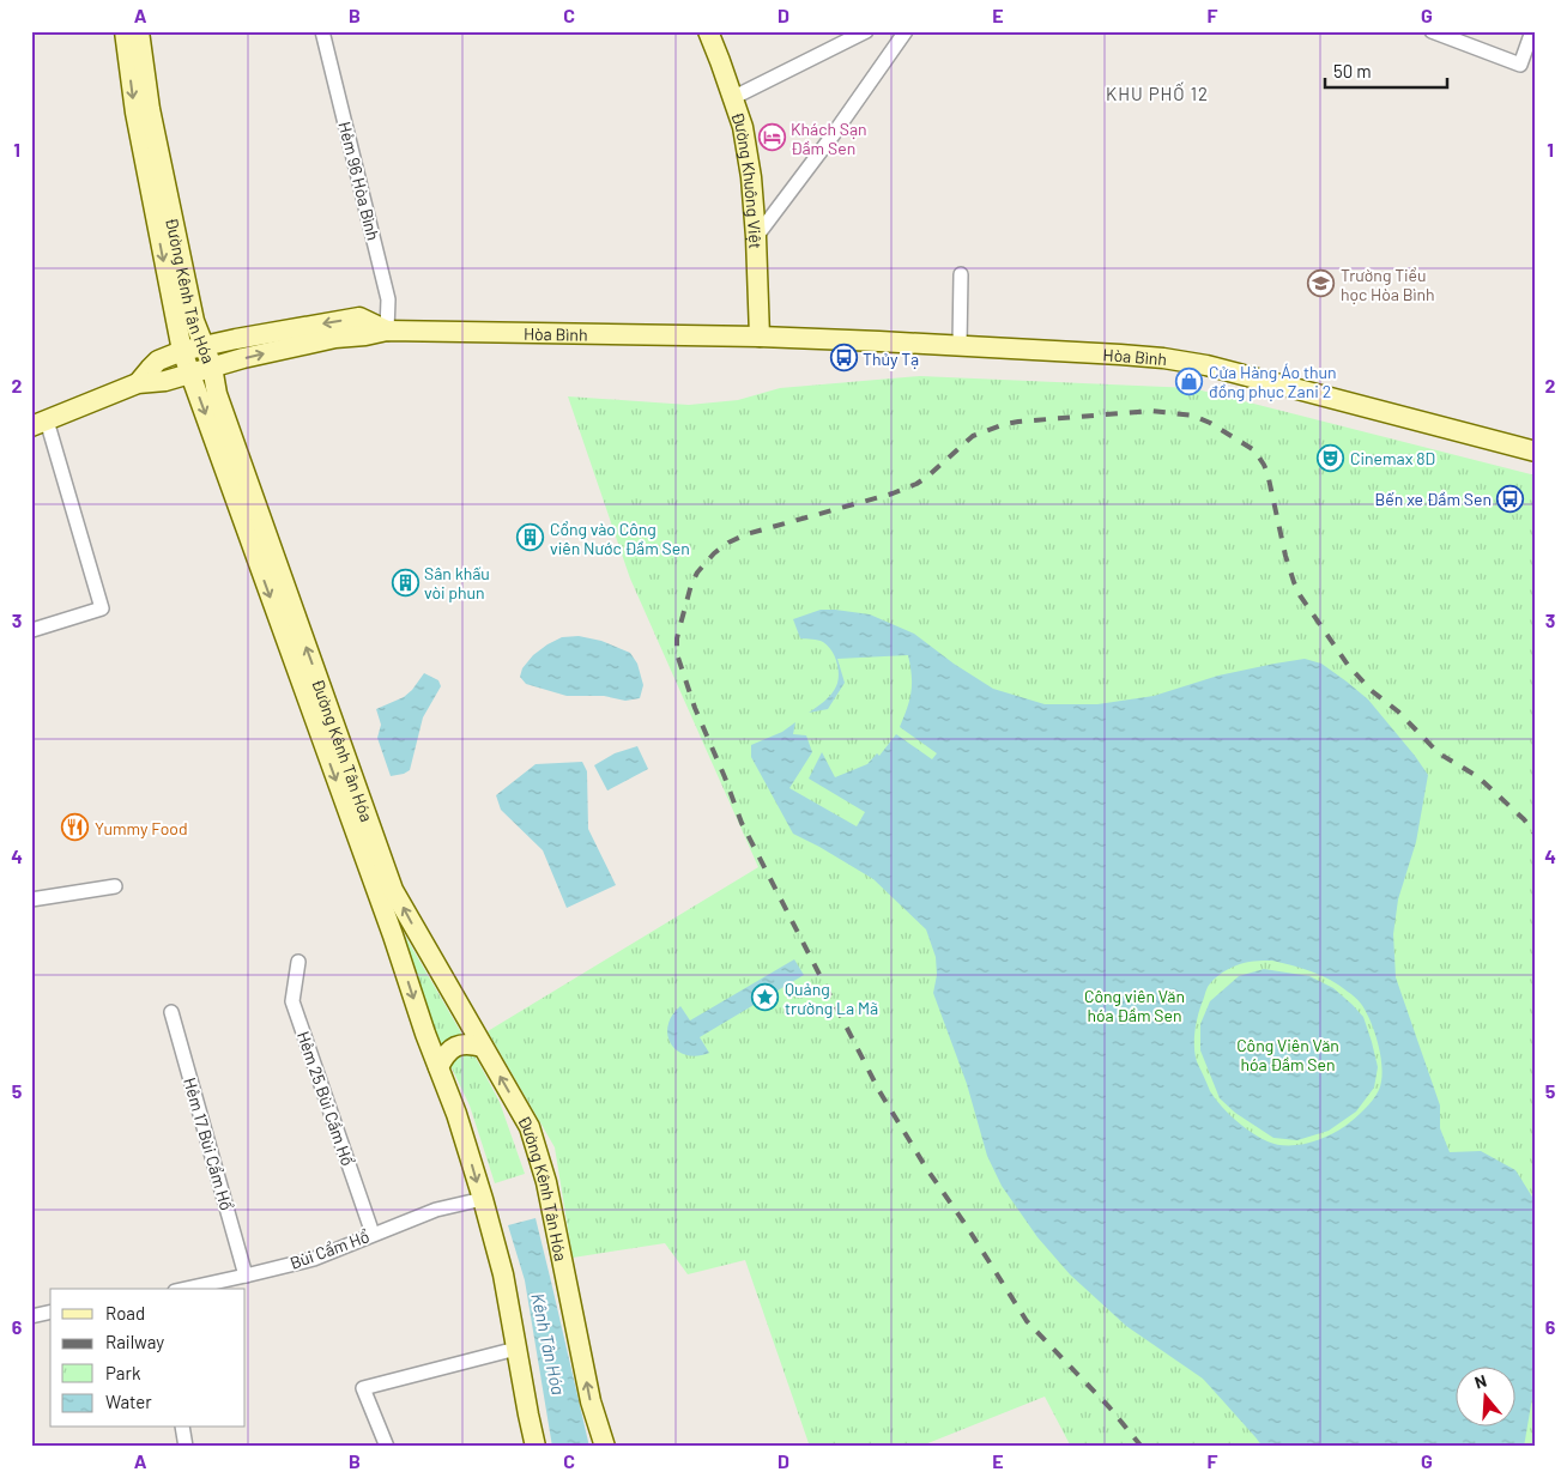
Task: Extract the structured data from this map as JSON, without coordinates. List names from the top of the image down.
{
  "streets": {
    "street": [
      "Hẻm 96 Hòa Bình",
      "Đường Khuông Việt",
      "Đường Kênh Tân Hóa",
      "Hòa Bình",
      "Hẻm 25 Bùi Cầm Hổ",
      "Hẻm 17 Bùi Cẩm Hổ",
      "Bùi Cẩm Hổ"
    ]
  },
  "crossings": [
    ["Hẻm 96 Hòa Bình", "Hòa Bình"],
    ["Đường Khuông Việt", "Hòa Bình"],
    ["Đường Kênh Tân Hóa", "Hòa Bình"],
    ["Đường Kênh Tân Hóa", "Bùi Cẩm Hổ"],
    ["Hẻm 25 Bùi Cầm Hổ", "Bùi Cẩm Hổ"],
    ["Hẻm 17 Bùi Cẩm Hổ", "Bùi Cẩm Hổ"]
  ],
  "districts": ["KHU PHỐ 12"],
  "water": ["Kênh Tân Hóa"],
  "parks": ["Công viên Văn hóa Đầm Sen", "Công Viên Văn hóa Đầm Sen"],
  "places": {
    "hotel": ["Khách Sạn Đầm Sen"],
    "school or university": ["Trường Tiểu học Hòa Bình"],
    "bus stop": ["Thủy Tạ", "Bến xe Đầm Sen"],
    "shop": ["Cửa Hàng Áo thun đồng phục Zani 2"],
    "theatre": ["Cinemax 8D"],
    "building": ["Cổng vào Công viên Nước Đầm Sen", "Sân khấu vòi phun"],
    "restaurant": ["Yummy Food"],
    "place": ["Quảng trường La Mã"]
  },
  "legend": [
    "Road",
    "Railway",
    "Park",
    "Water"
  ],
  "scale_bar": "50 m",
  "north": "top",
  "grid": {
    "columns": [
      "A",
      "B",
      "C",
      "D",
      "E",
      "F",
      "G"
    ],
    "rows": [
      "1",
      "2",
      "3",
      "4",
      "5",
      "6"
    ]
  }
}
